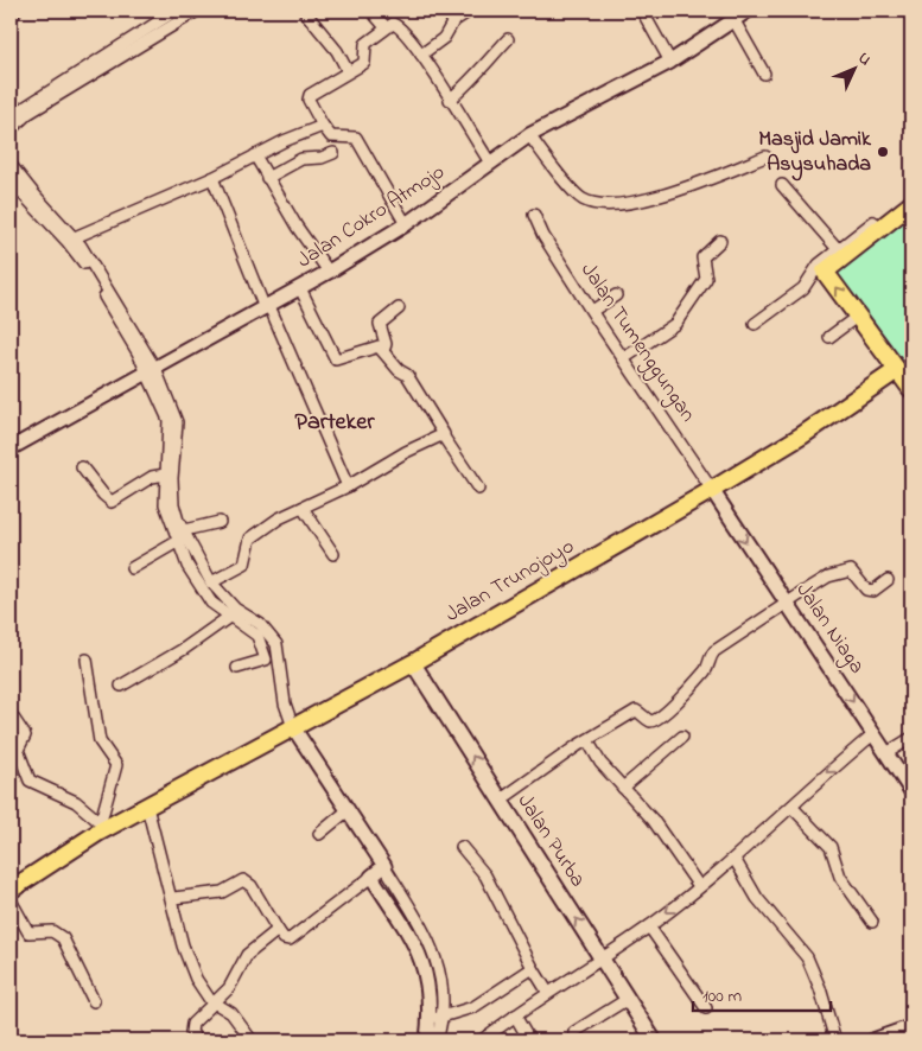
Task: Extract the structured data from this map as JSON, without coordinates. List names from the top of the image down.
{
  "streets": {
    "highway": ["Jalan Trunojoyo"],
    "main road": ["Jalan Purba"],
    "street": ["Jalan Cokro Atmojo", "Jalan Tumenggungan", "Jalan Niaga"]
  },
  "crossings": [
    ["Jalan Tumenggungan", "Jalan Trunojoyo"],
    ["Jalan Tumenggungan", "Jalan Niaga"],
    ["Jalan Trunojoyo", "Jalan Niaga"],
    ["Jalan Trunojoyo", "Jalan Purba"]
  ],
  "one_way": ["Jalan Niaga", "Jalan Purba"],
  "districts": ["Parteker"],
  "places": ["Masjid Jamik Asysuhada"],
  "scale_bar": "100 m",
  "north": "top right"
}
